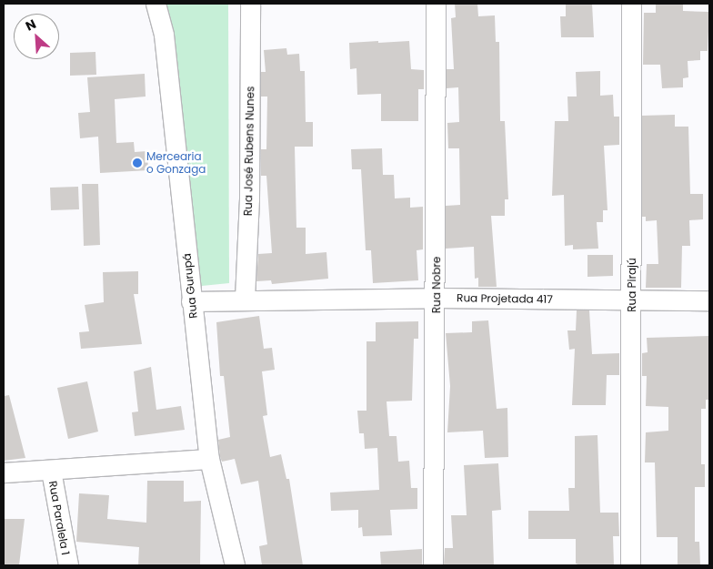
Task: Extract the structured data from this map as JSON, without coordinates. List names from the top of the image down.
{
  "streets": {
    "street": [
      "Rua José Rubens Nunes",
      "Rua Nobre",
      "Rua Pirajú",
      "Rua Gurupá",
      "Rua Projetada 417",
      "Rua Paralela 1"
    ]
  },
  "crossings": [
    ["Rua José Rubens Nunes", "Rua Projetada 417"],
    ["Rua Nobre", "Rua Projetada 417"],
    ["Rua Pirajú", "Rua Projetada 417"],
    ["Rua Gurupá", "Rua Projetada 417"]
  ],
  "places": ["Mercearia o Gonzaga"],
  "north": "top left"
}
